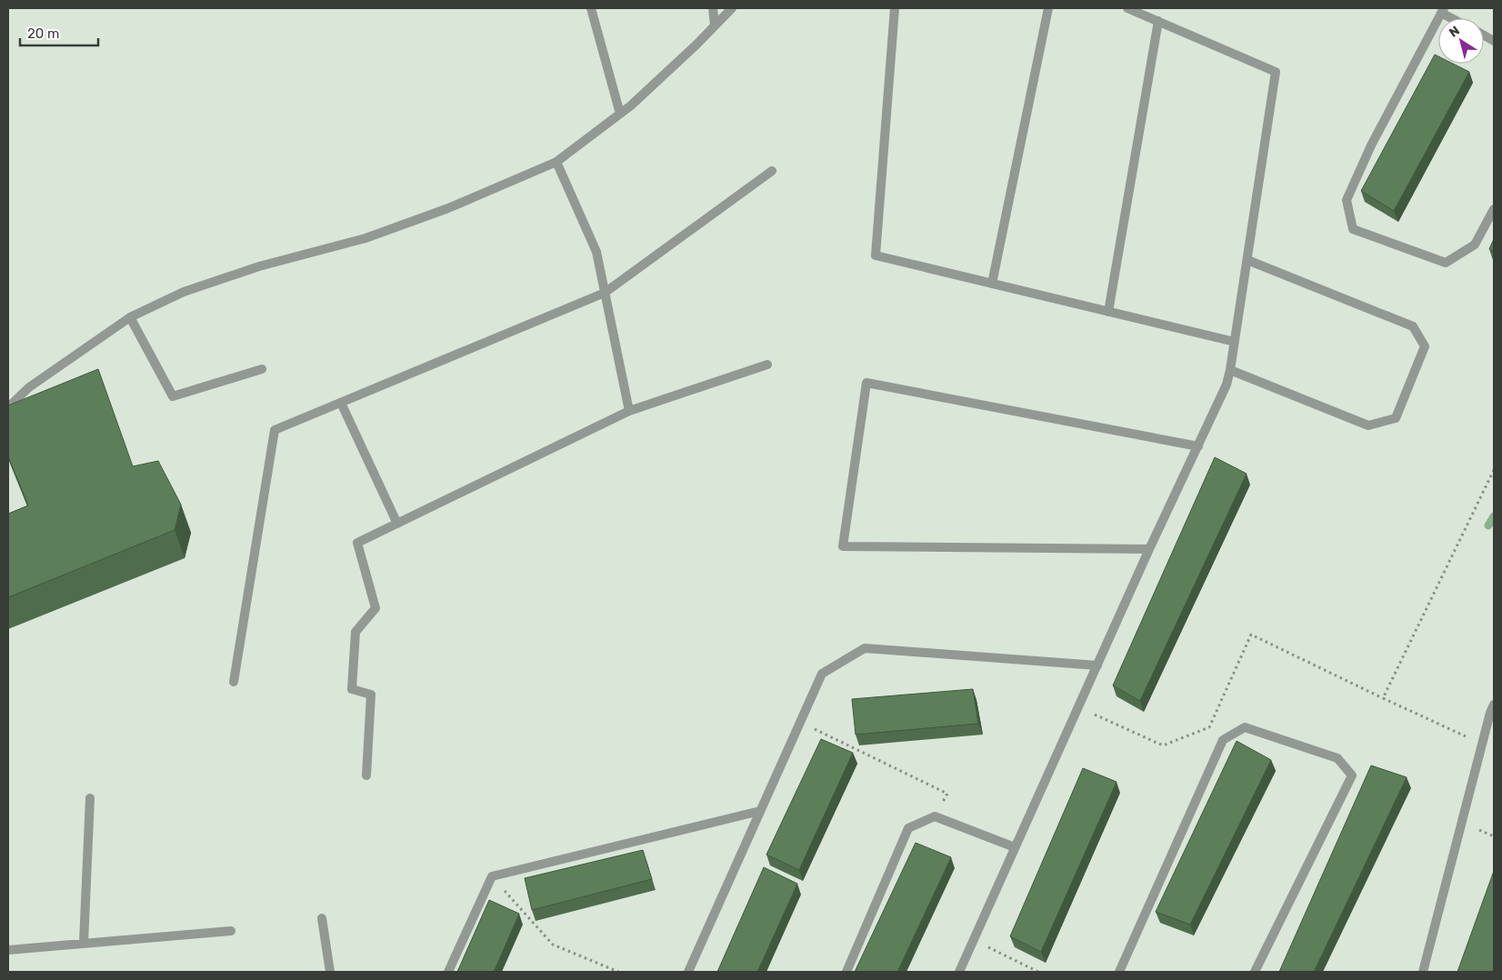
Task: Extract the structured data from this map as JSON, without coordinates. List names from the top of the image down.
{
  "scale_bar": "20 m",
  "north": "top left"
}
